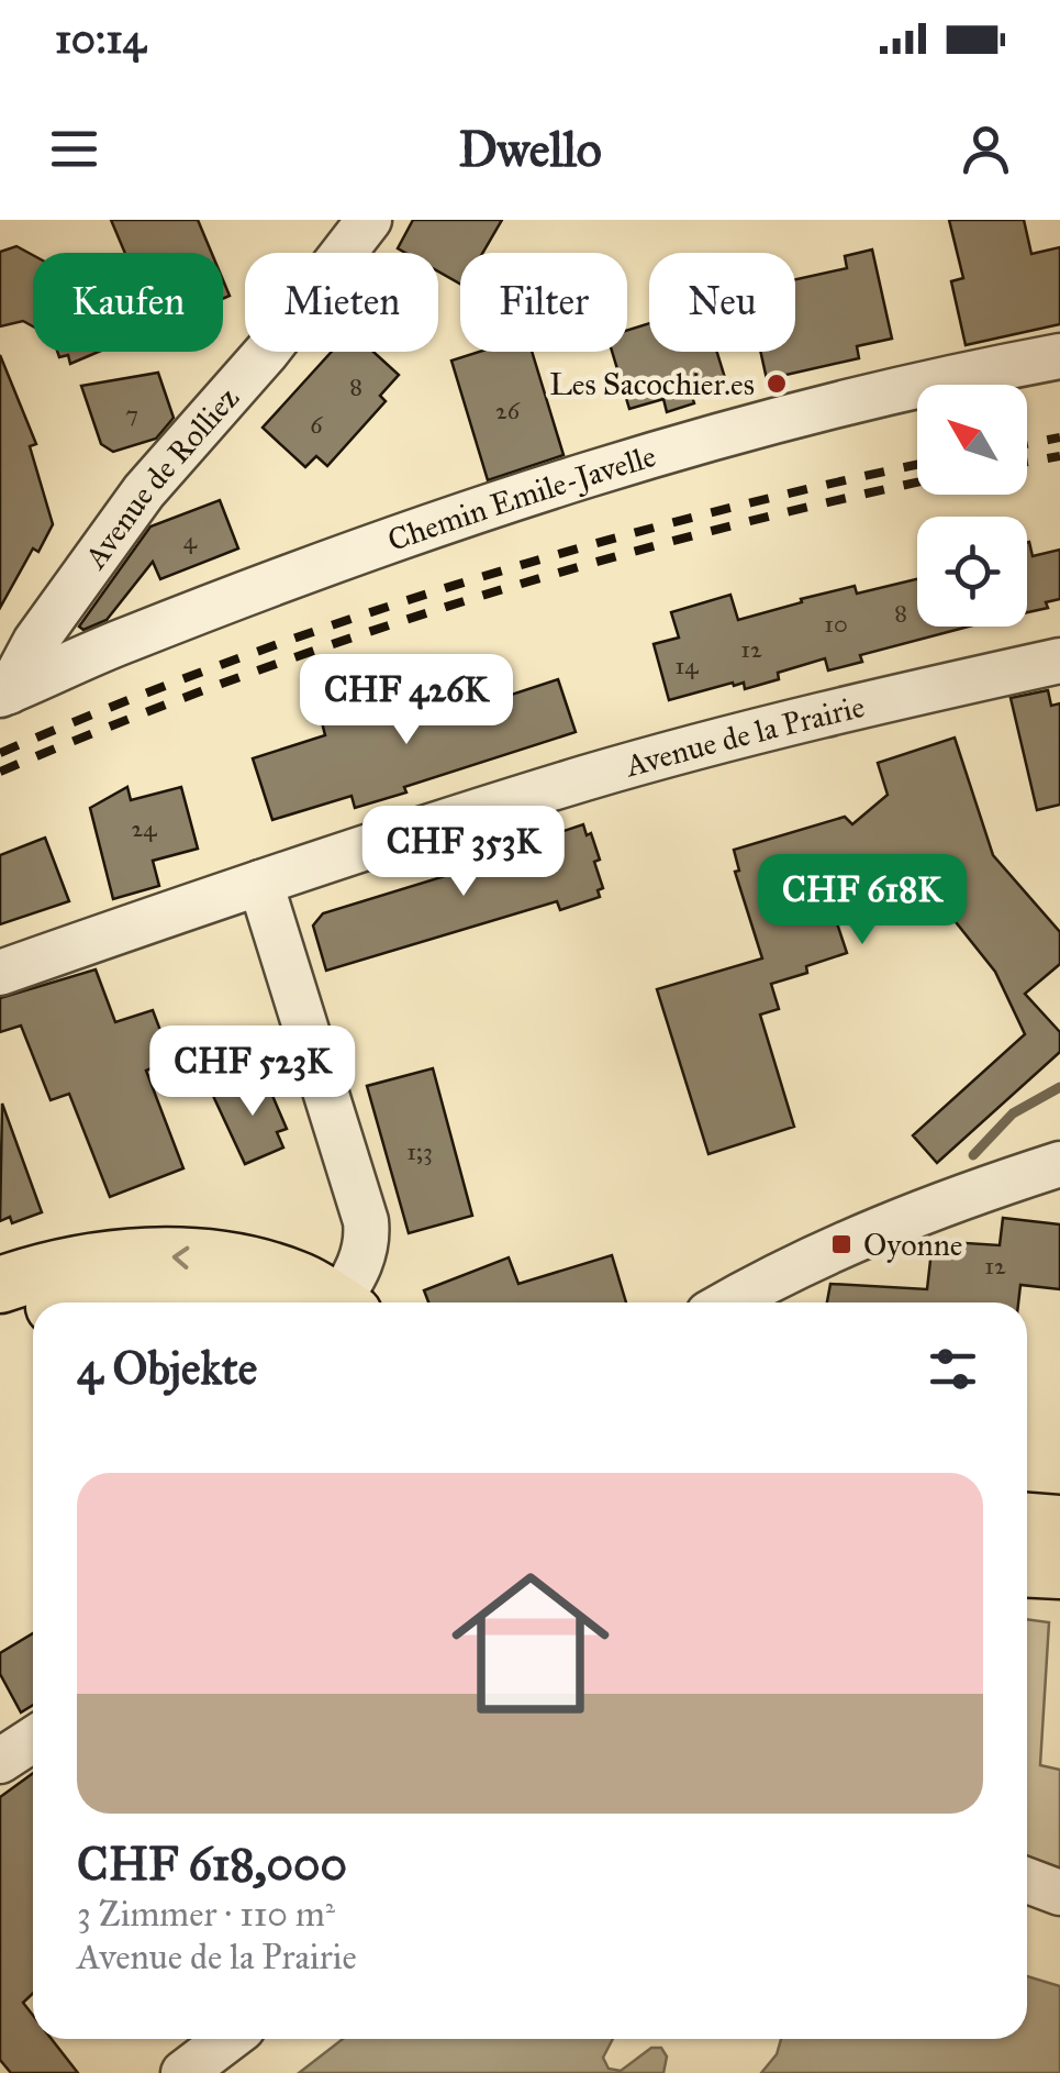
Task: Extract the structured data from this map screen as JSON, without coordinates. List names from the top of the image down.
{
  "streets": {
    "street": ["Avenue de Rolliez", "Chemin Emile-Javelle", "Avenue de la Prairie"]
  },
  "crossings": [
    ["Avenue de Rolliez", "Chemin Emile-Javelle"]
  ],
  "places": {
    "other": ["Les Sacochier.es"],
    "transit": ["Oyonne"]
  },
  "house_numbers": [
    "8",
    "26",
    "7",
    "6",
    "4",
    "8",
    "10",
    "12",
    "14",
    "24",
    "1;3",
    "12"
  ],
  "north": "top left",
  "page": {
    "status": "10:14",
    "header": "Dwello",
    "chip": [
      "Kaufen",
      "Mieten",
      "Filter",
      "Neu"
    ],
    "price": [
      "CHF 426K",
      "CHF 353K",
      "CHF 618K",
      "CHF 523K"
    ],
    "heading": "4 Objekte",
    "list": [
      {
        "name": "CHF 618,000",
        "note": "3 Zimmer · 110 m² · Avenue de la Prairie"
      }
    ]
  }
}
